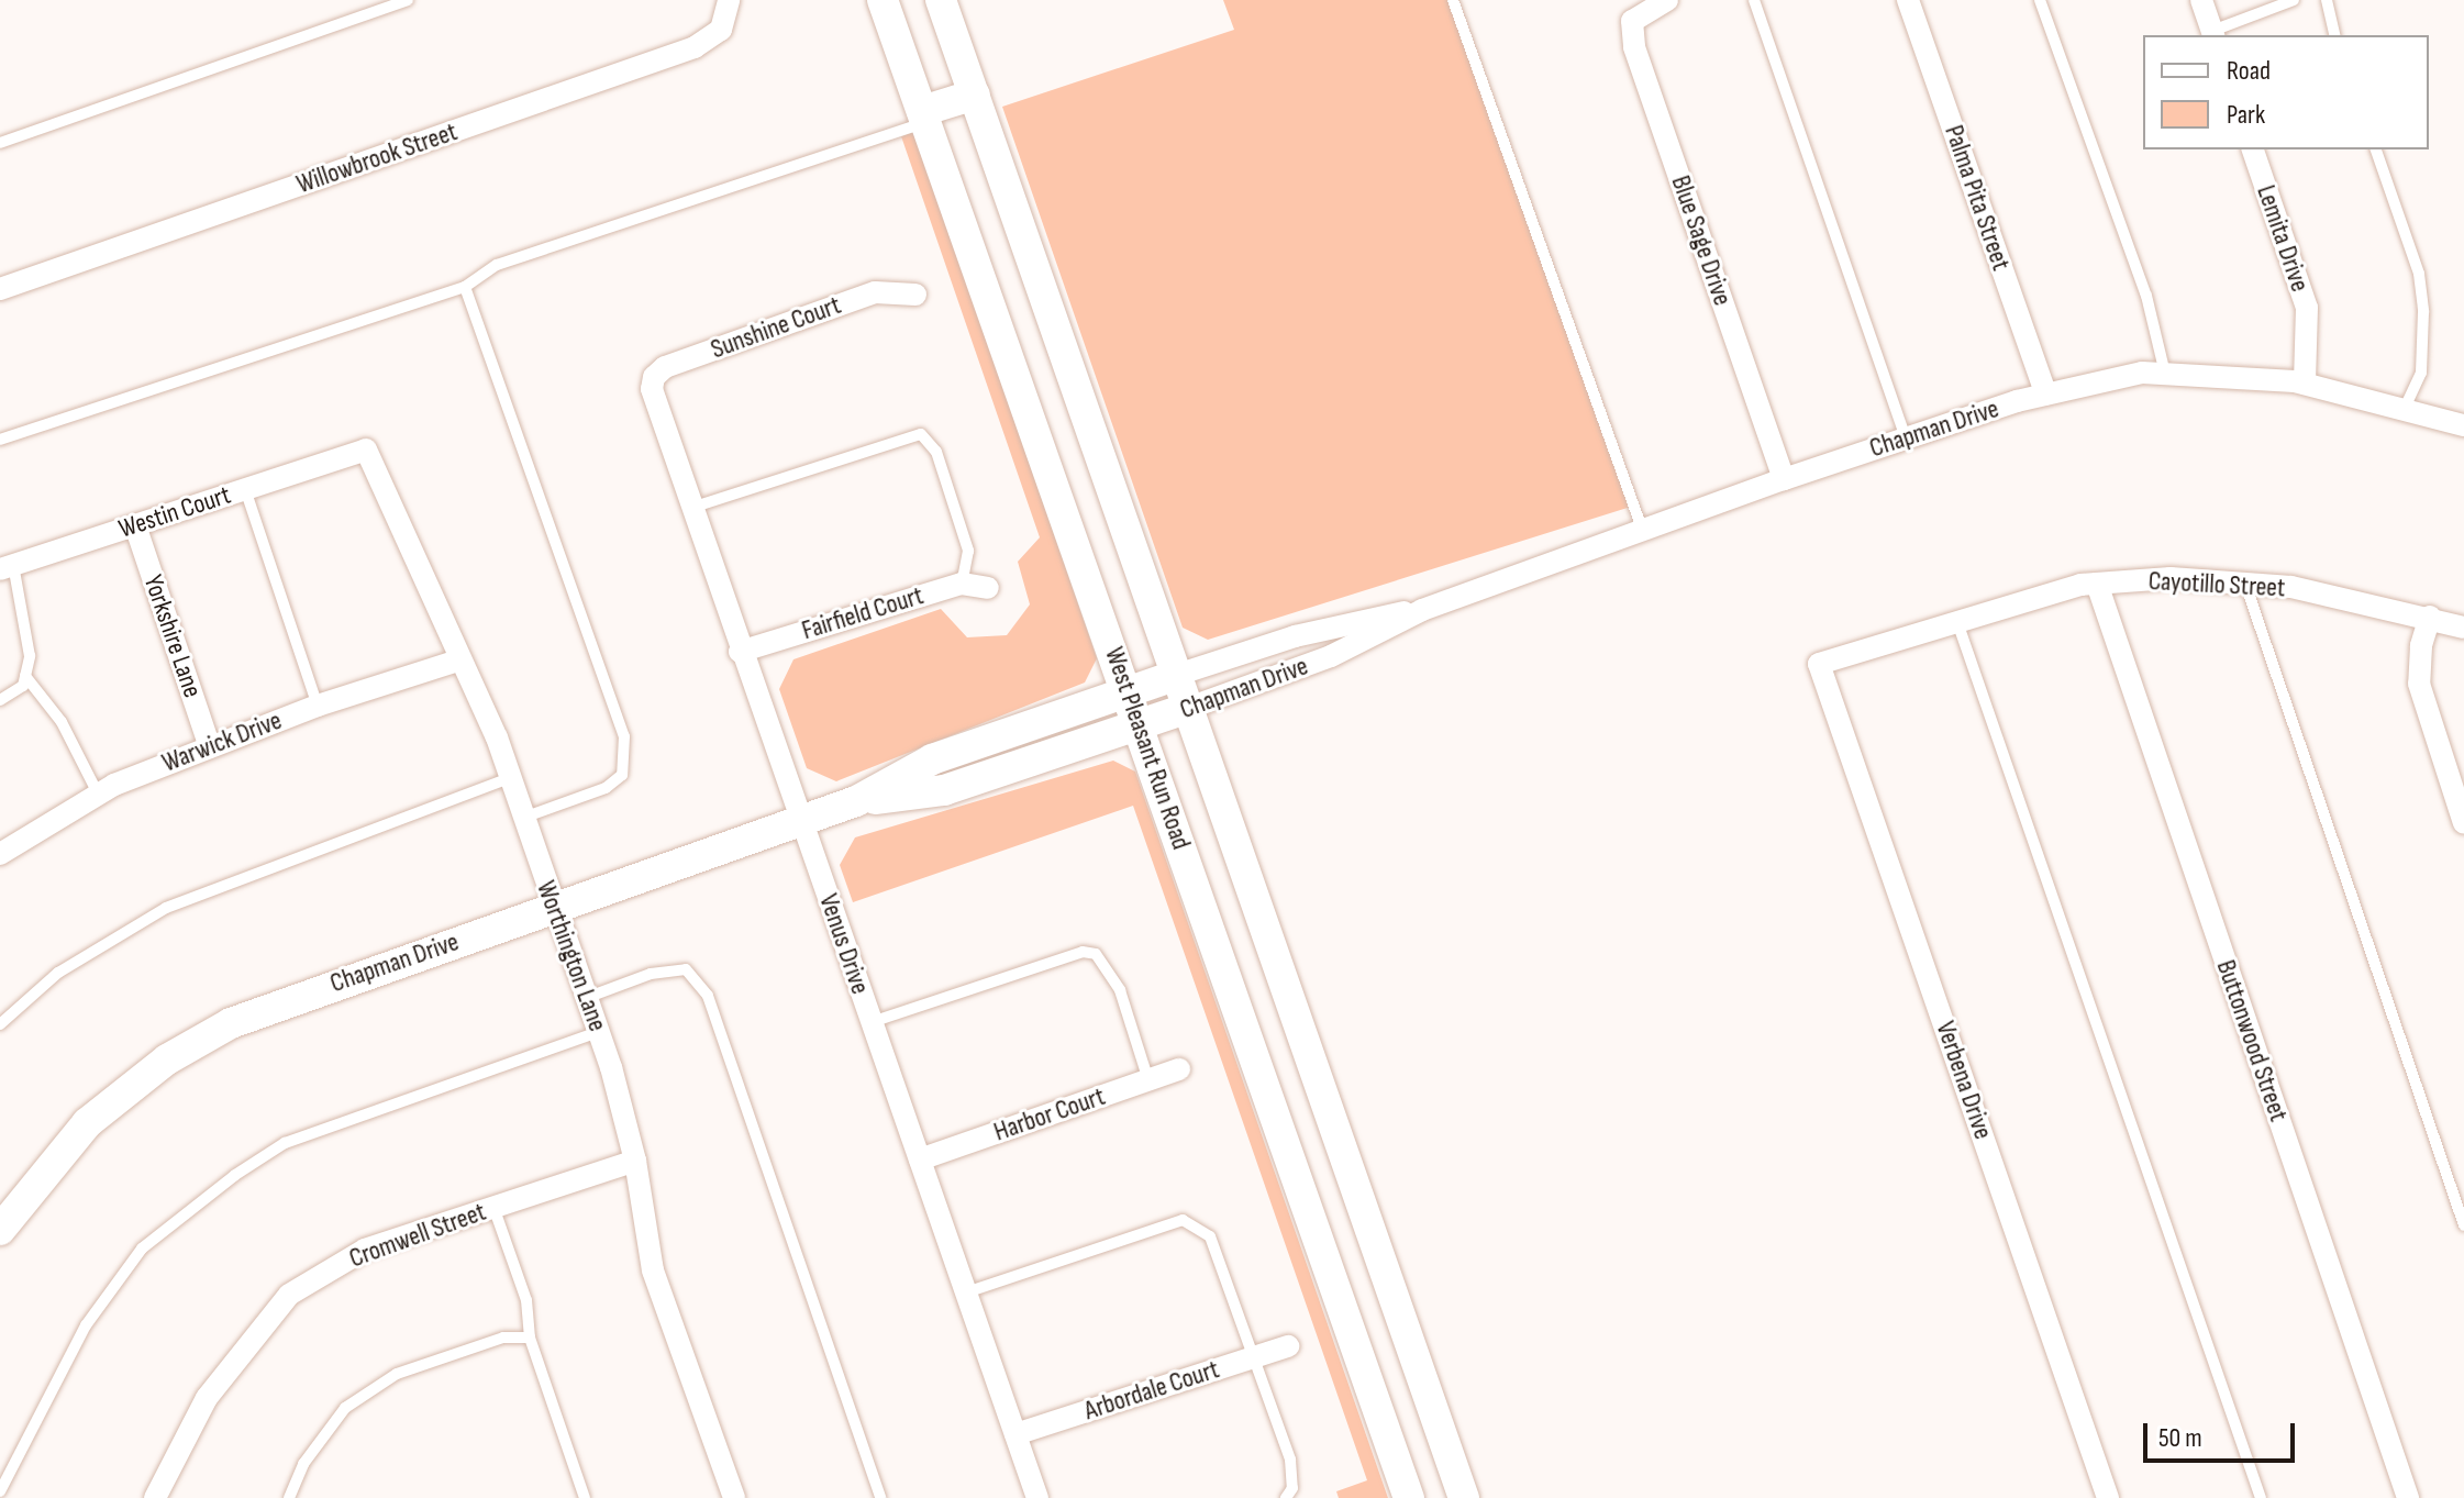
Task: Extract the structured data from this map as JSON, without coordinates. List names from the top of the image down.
{
  "streets": {
    "main road": ["Chapman Drive", "West Pleasant Run Road"],
    "street": [
      "Willowbrook Street",
      "Palma Pita Street",
      "Lemita Drive",
      "Blue Sage Drive",
      "Sunshine Court",
      "Westin Court",
      "Cayotillo Street",
      "Fairfield Court",
      "Yorkshire Lane",
      "Warwick Drive",
      "Venus Drive",
      "Worthington Lane",
      "Buttonwood Street",
      "Verbena Drive",
      "Harbor Court",
      "Cromwell Street",
      "Arbordale Court"
    ]
  },
  "crossings": [
    ["Palma Pita Street", "Chapman Drive"],
    ["Lemita Drive", "Chapman Drive"],
    ["Blue Sage Drive", "Chapman Drive"],
    ["Sunshine Court", "Venus Drive"],
    ["Chapman Drive", "West Pleasant Run Road"],
    ["Chapman Drive", "Venus Drive"],
    ["Chapman Drive", "Worthington Lane"],
    ["Westin Court", "Yorkshire Lane"],
    ["Westin Court", "Worthington Lane"],
    ["Cayotillo Street", "Buttonwood Street"],
    ["Cayotillo Street", "Verbena Drive"],
    ["Fairfield Court", "Venus Drive"],
    ["Yorkshire Lane", "Warwick Drive"],
    ["Warwick Drive", "Worthington Lane"],
    ["Venus Drive", "Harbor Court"],
    ["Venus Drive", "Arbordale Court"],
    ["Worthington Lane", "Cromwell Street"]
  ],
  "legend": ["Road", "Park"],
  "scale_bar": "50 m"
}
